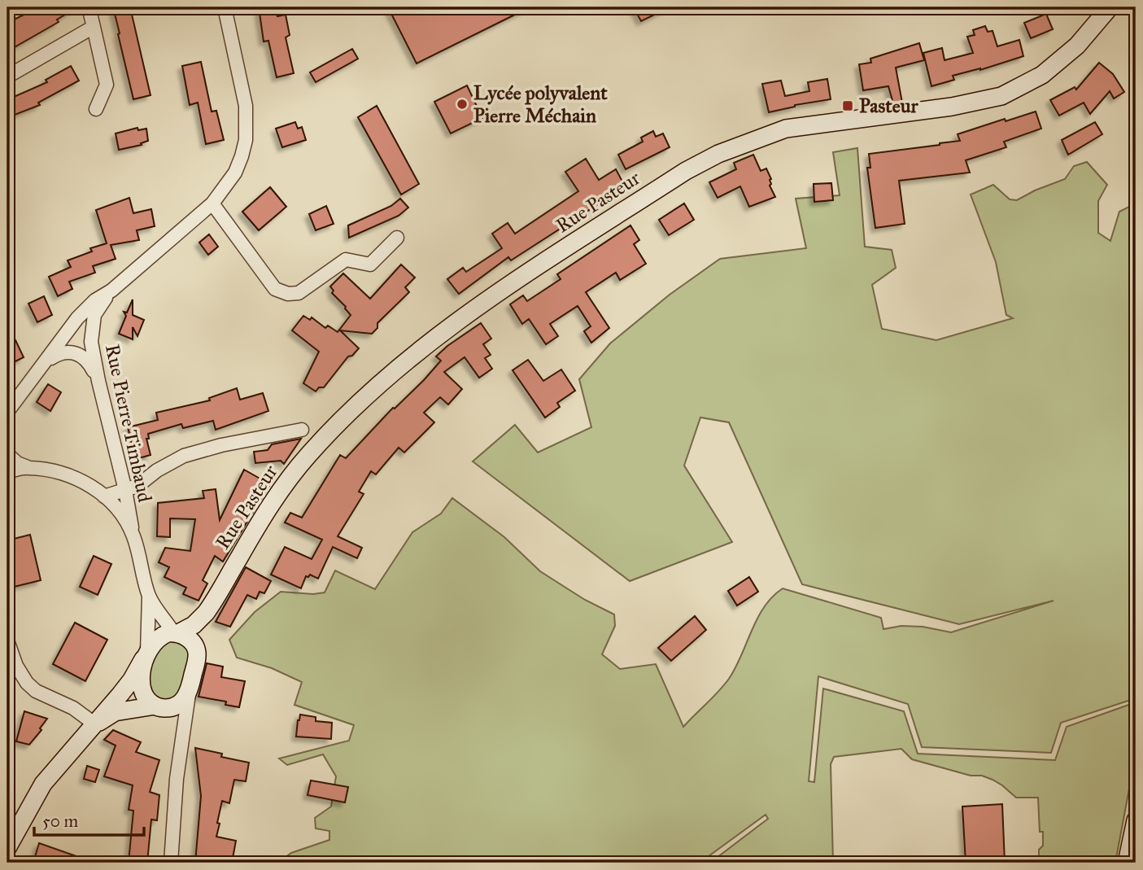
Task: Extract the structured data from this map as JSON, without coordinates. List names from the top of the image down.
{
  "streets": {
    "main road": ["Rue Pasteur"],
    "street": ["Rue Pierre Timbaud"]
  },
  "places": {
    "other": ["Lycée polyvalent Pierre Méchain"],
    "transit": ["Pasteur"]
  },
  "scale_bar": "50 m"
}
